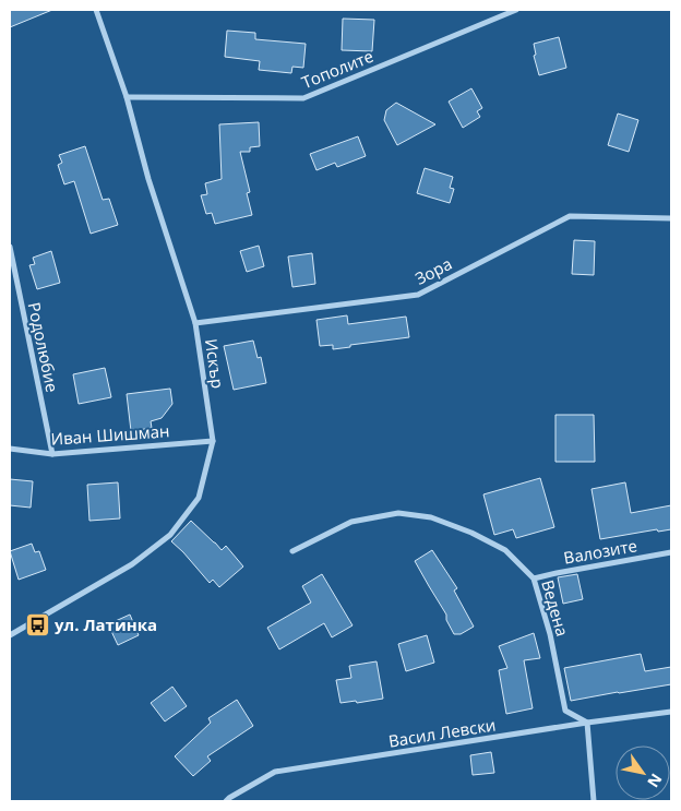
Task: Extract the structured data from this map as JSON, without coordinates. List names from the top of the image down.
{
  "streets": {
    "street": [
      "Тополите",
      "Зора",
      "Родолюбие",
      "Искър",
      "Иван Шишман",
      "Валозите",
      "Ведена",
      "Васил Левски"
    ]
  },
  "crossings": [
    ["Тополите", "Искър"],
    ["Зора", "Искър"],
    ["Родолюбие", "Иван Шишман"],
    ["Искър", "Иван Шишман"],
    ["Валозите", "Ведена"],
    ["Ведена", "Васил Левски"]
  ],
  "places": {
    "bus stop": ["ул. Латинка"]
  },
  "north": "bottom right"
}
